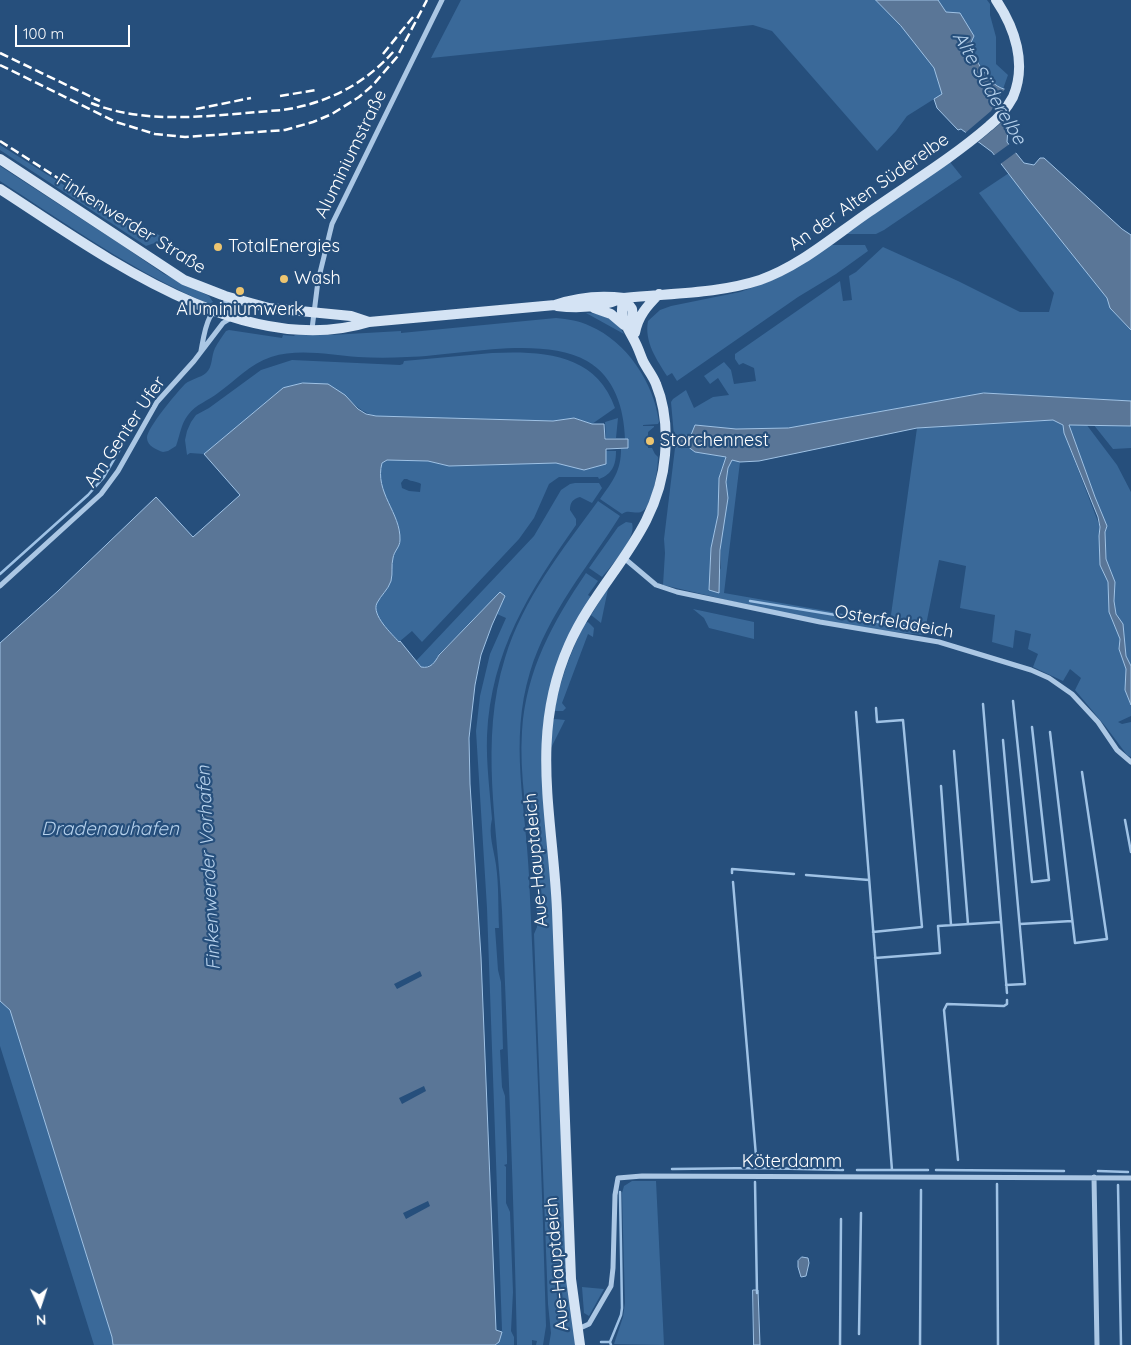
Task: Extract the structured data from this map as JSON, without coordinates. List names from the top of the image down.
{
  "streets": {
    "main road": ["An der Alten Süderelbe", "Finkenwerder Straße", "Aue-Hauptdeich"],
    "street": [
      "Aluminiumstraße",
      "Am Genter Ufer",
      "Osterfelddeich",
      "Köterdamm"
    ]
  },
  "crossings": [
    ["Aluminiumstraße", "Finkenwerder Straße"],
    ["An der Alten Süderelbe", "Finkenwerder Straße"],
    ["Finkenwerder Straße", "Am Genter Ufer"],
    ["Osterfelddeich", "Aue-Hauptdeich"],
    ["Aue-Hauptdeich", "Köterdamm"]
  ],
  "water": ["Alte Süderelbe", "Dradenauhafen", "Finkenwerder Vorhafen"],
  "places": [
    "TotalEnergies",
    "Wash",
    "Aluminiumwerk",
    "Storchennest"
  ],
  "scale_bar": "100 m",
  "north": "bottom"
}
